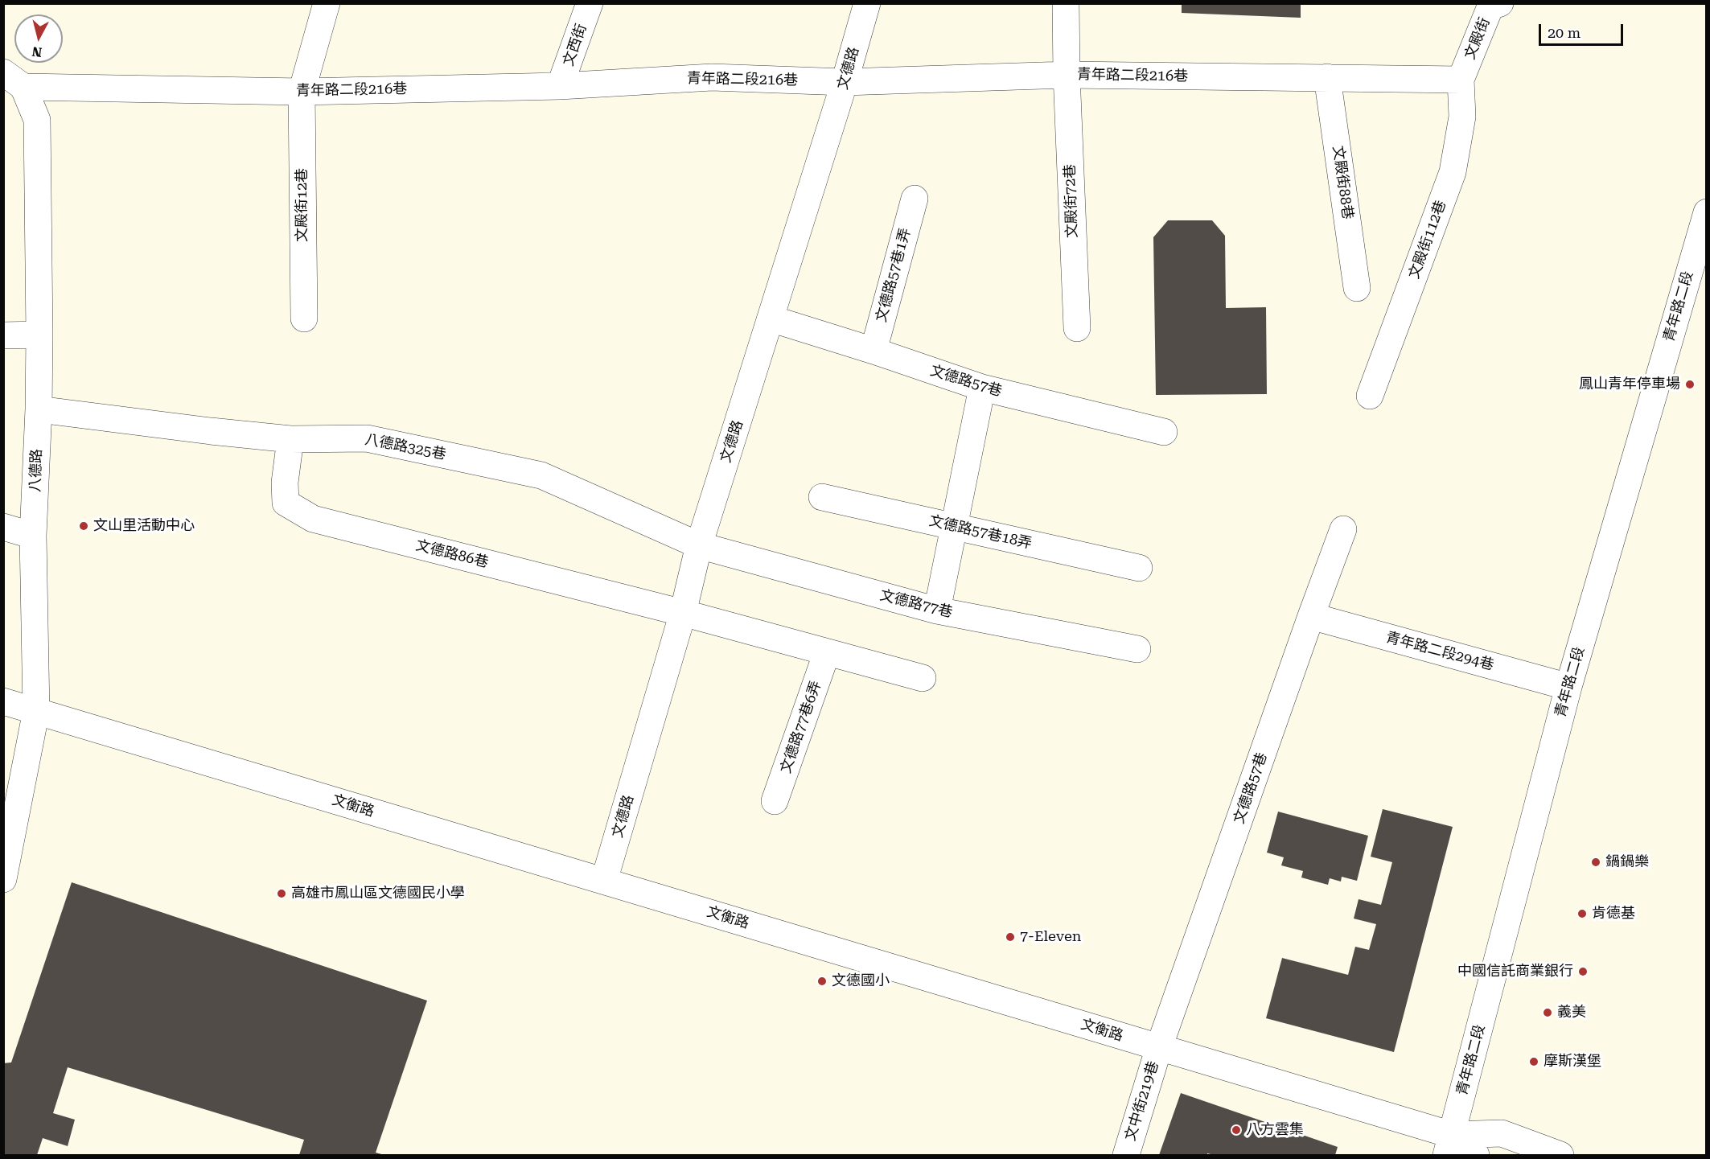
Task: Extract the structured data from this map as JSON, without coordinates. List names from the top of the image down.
{
  "streets": {
    "street": [
      "文殿街",
      "文西街",
      "文德路",
      "青年路二段216巷",
      "文殿街88巷",
      "文殿街72巷",
      "文殿街12巷",
      "文殿街112巷",
      "文德路57巷1弄",
      "青年路二段",
      "文德路57巷",
      "八德路325巷",
      "八德路",
      "文德路57巷18弄",
      "文德路86巷",
      "文德路77巷",
      "青年路二段294巷",
      "文德路77巷6弄",
      "文衡路",
      "文中街219巷"
    ]
  },
  "crossings": [
    ["文殿街", "青年路二段216巷"],
    ["文殿街", "文殿街112巷"],
    ["文西街", "青年路二段216巷"],
    ["文德路", "青年路二段216巷"],
    ["文德路", "文德路57巷"],
    ["文德路", "八德路325巷"],
    ["文德路", "文德路86巷"],
    ["文德路", "文德路77巷"],
    ["文德路", "文衡路"],
    ["青年路二段216巷", "文殿街88巷"],
    ["青年路二段216巷", "文殿街72巷"],
    ["青年路二段216巷", "文殿街12巷"],
    ["青年路二段216巷", "文殿街112巷"],
    ["青年路二段216巷", "八德路"],
    ["文德路57巷1弄", "文德路57巷"],
    ["青年路二段", "青年路二段294巷"],
    ["青年路二段", "文衡路"],
    ["文德路57巷", "青年路二段294巷"],
    ["文德路57巷", "文衡路"],
    ["文德路57巷", "文中街219巷"],
    ["八德路325巷", "八德路"],
    ["八德路325巷", "文德路86巷"],
    ["八德路325巷", "文德路77巷"],
    ["八德路", "文衡路"],
    ["文衡路", "文中街219巷"]
  ],
  "places": [
    "鳳山青年停車場",
    "文山里活動中心",
    "鍋鍋樂",
    "高雄市鳳山區文德國民小學",
    "肯德基",
    "7-Eleven",
    "中國信託商業銀行",
    "文德國小",
    "義美",
    "摩斯漢堡",
    "八方雲集"
  ],
  "scale_bar": "20 m",
  "north": "bottom"
}
